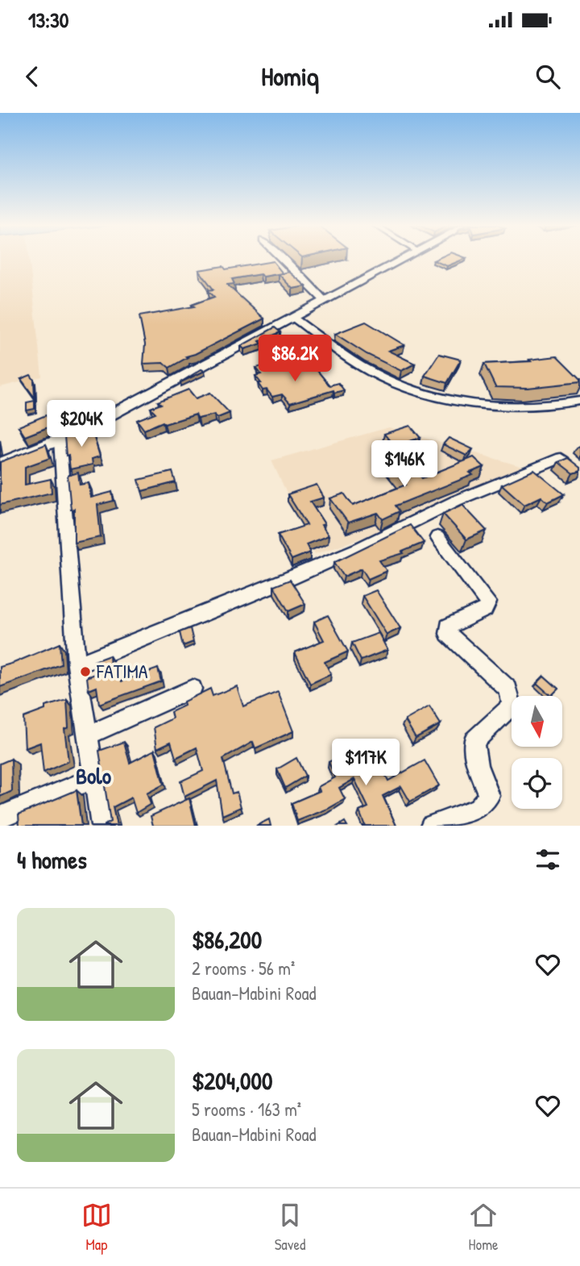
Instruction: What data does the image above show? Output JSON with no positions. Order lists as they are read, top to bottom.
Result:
{
  "districts": ["Bolo"],
  "places": ["FATIMA"],
  "north": "bottom",
  "page": {
    "status": "13:30",
    "header": "Homiq",
    "price": [
      "$86.2K",
      "$204K",
      "$146K",
      "$117K"
    ],
    "heading": "4 homes",
    "list": [
      {
        "name": "$86,200",
        "note": "2 rooms · 56 m² · Bauan-Mabini Road"
      },
      {
        "name": "$204,000",
        "note": "5 rooms · 163 m² · Bauan-Mabini Road"
      }
    ],
    "tabs": ["Map", "Saved", "Home"]
  }
}
